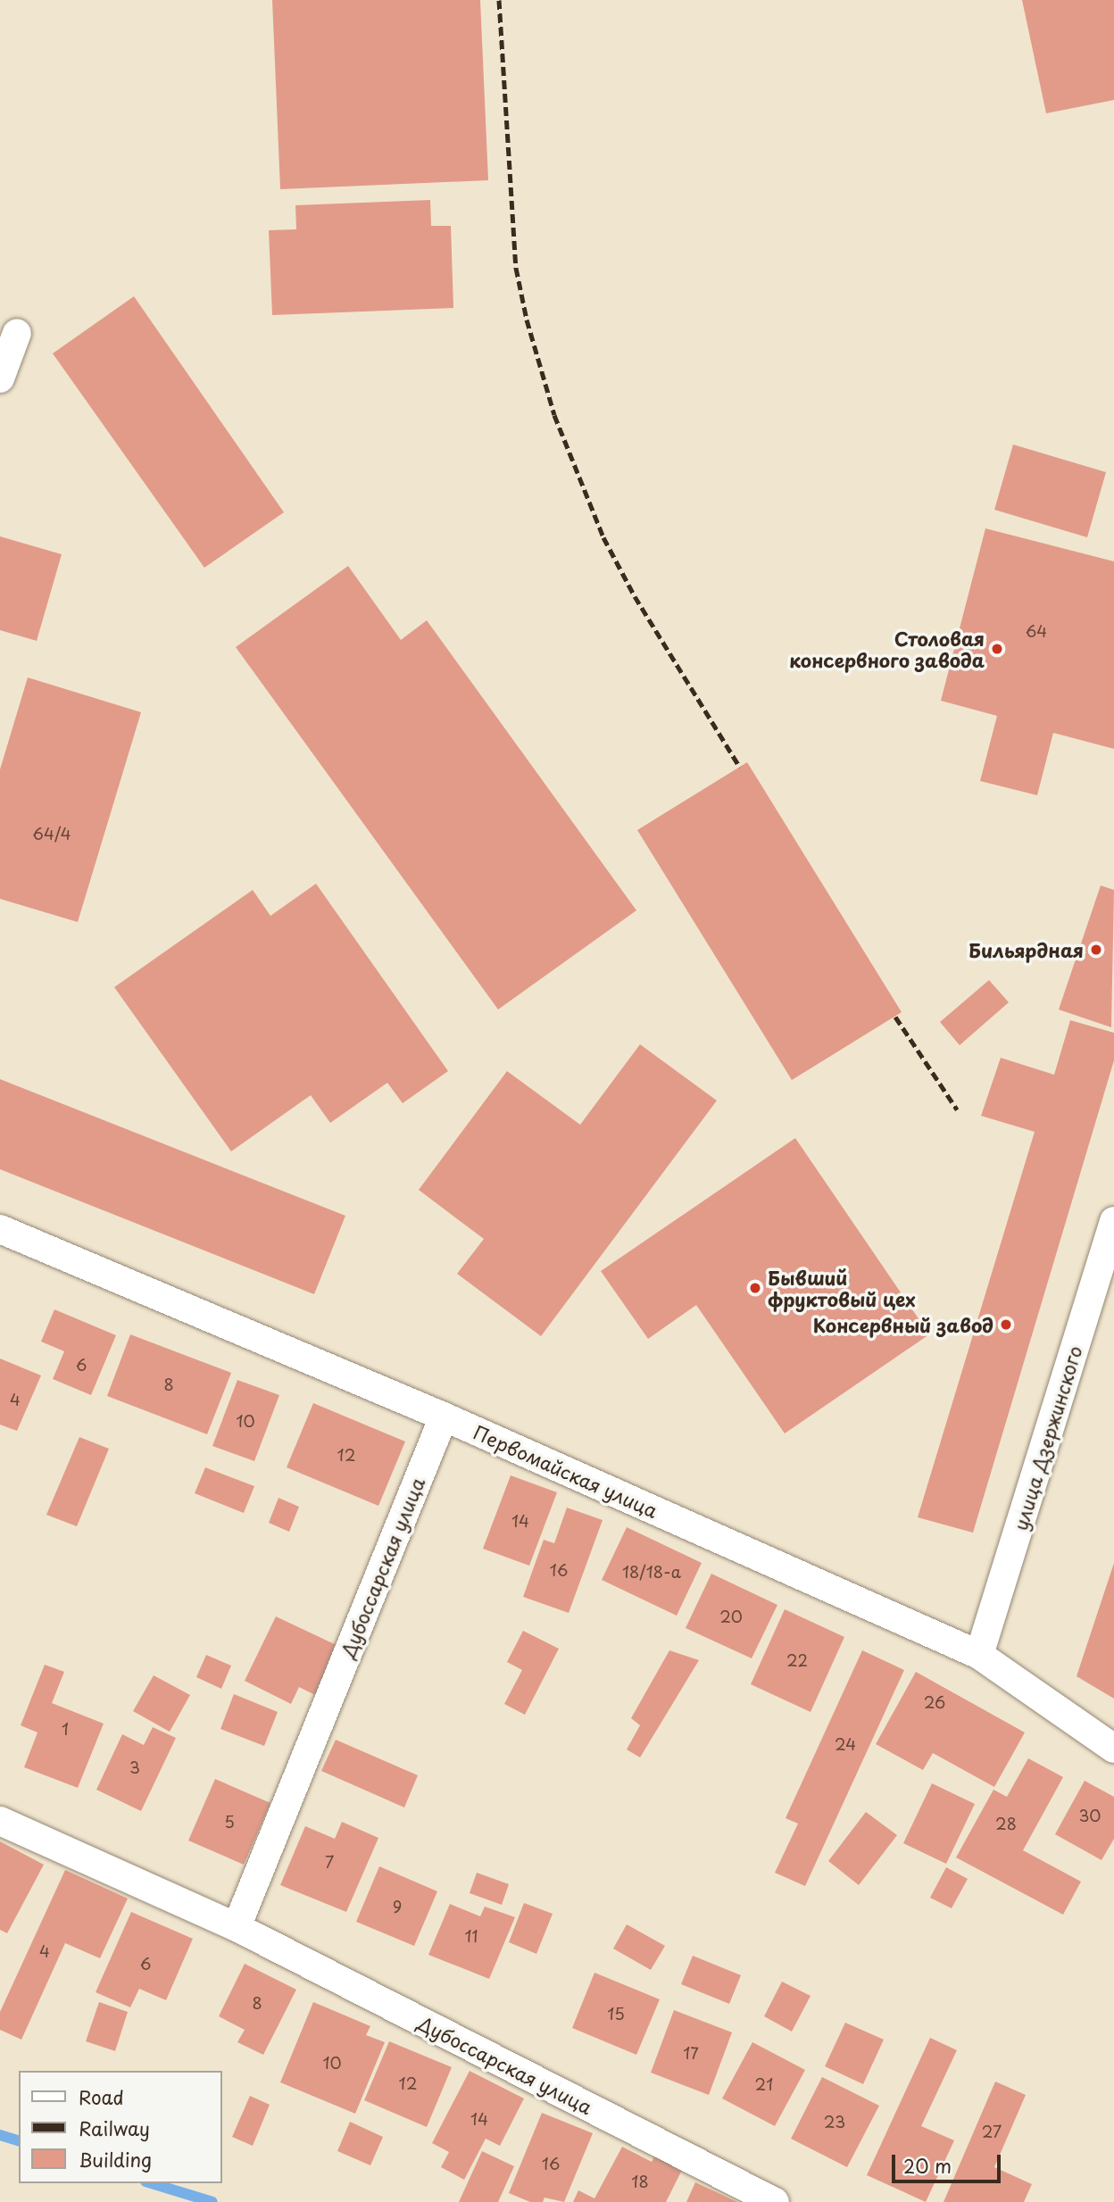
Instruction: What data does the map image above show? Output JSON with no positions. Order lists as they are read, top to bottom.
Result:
{
  "streets": {
    "street": ["улица Дзержинского", "Первомайская улица", "Дубоссарская улица"]
  },
  "crossings": [
    ["улица Дзержинского", "Первомайская улица"],
    ["Первомайская улица", "Дубоссарская улица"]
  ],
  "places": [
    "Столовая консервного завода",
    "Бильярдная",
    "Бывший фруктовый цех",
    "Консервный завод"
  ],
  "house_numbers": [
    "64",
    "64/4",
    "6",
    "8",
    "4",
    "10",
    "12",
    "14",
    "16",
    "18/18-а",
    "20",
    "22",
    "26",
    "1",
    "24",
    "3",
    "30",
    "5",
    "28",
    "7",
    "9",
    "11",
    "4",
    "6",
    "8",
    "15",
    "17",
    "10",
    "12",
    "21",
    "14",
    "23",
    "27",
    "16",
    "18"
  ],
  "legend": ["Road", "Railway", "Building"],
  "scale_bar": "20 m"
}
